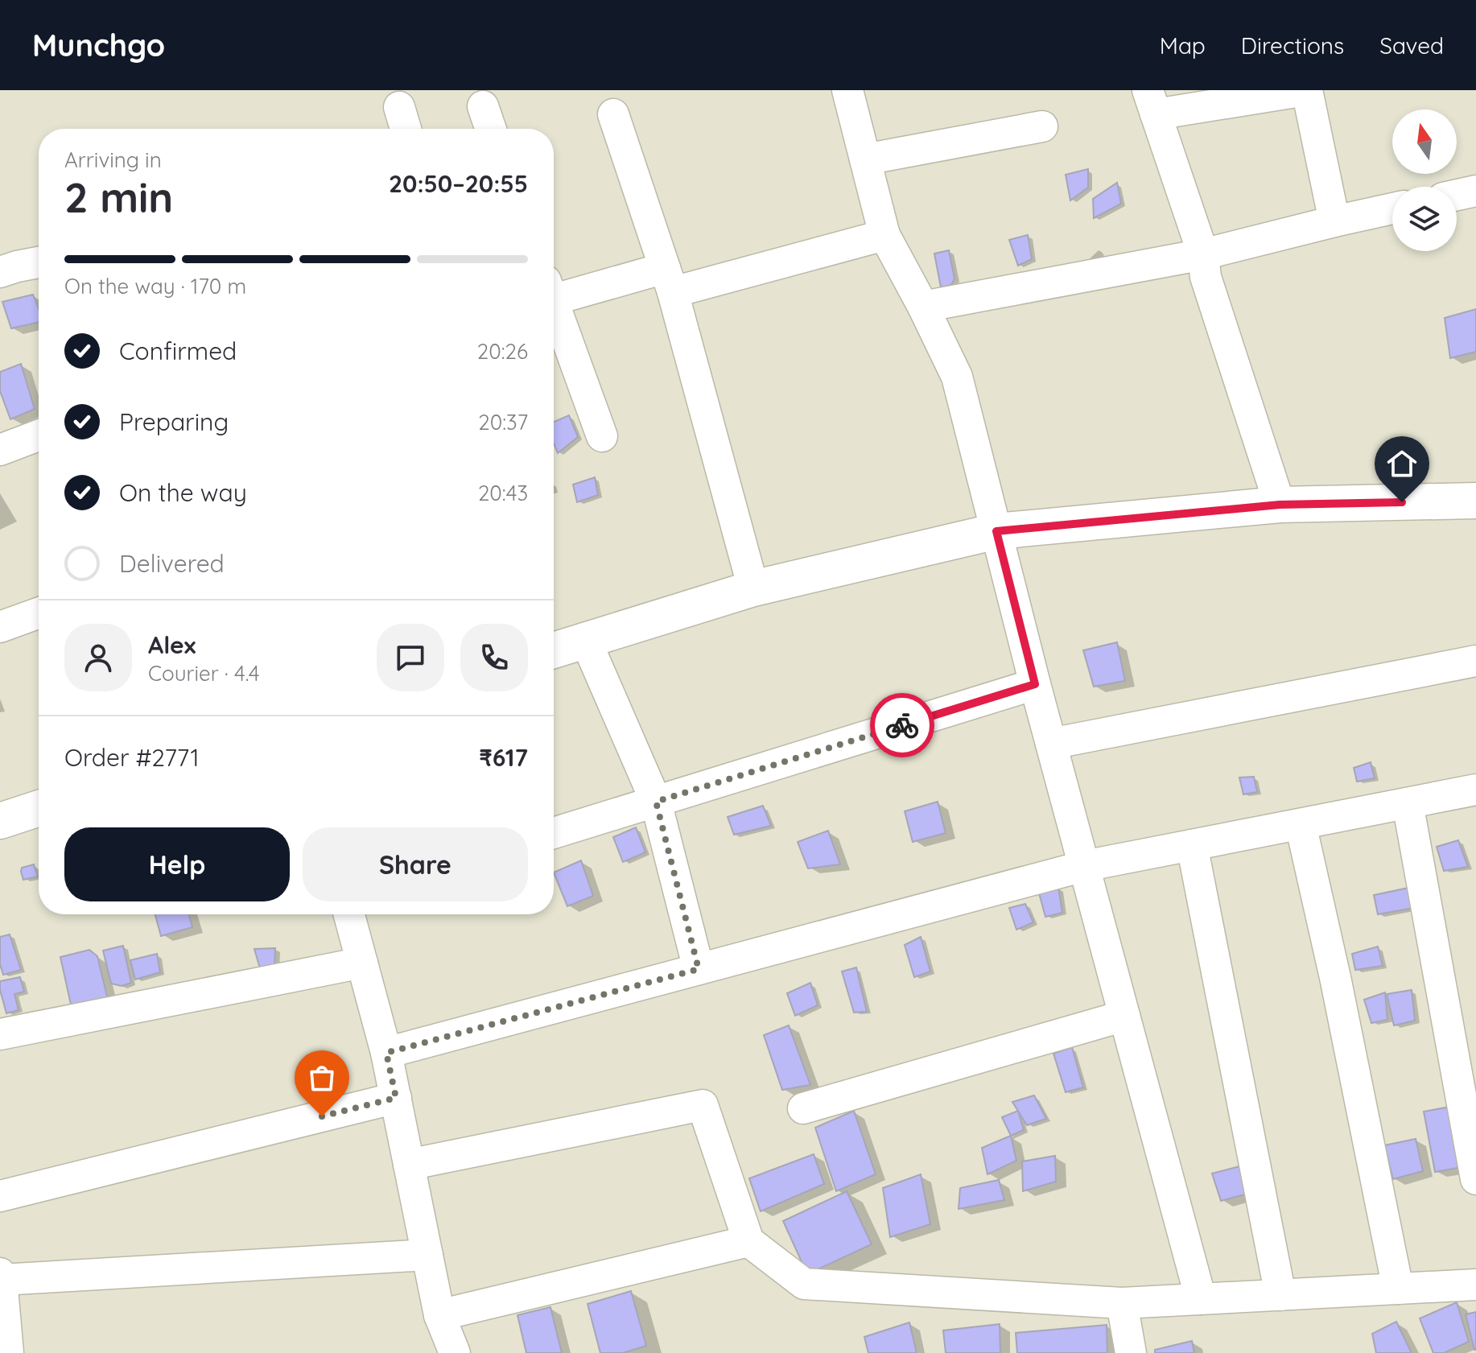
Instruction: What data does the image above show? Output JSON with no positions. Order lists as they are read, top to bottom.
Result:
{
  "north": "top",
  "page": {
    "header": "Munchgo",
    "nav": ["Map", "Directions", "Saved"],
    "heading": ["2 min", "Arriving in", "20:50–20:55"],
    "panel": [
      "Alex",
      "Courier · 4.4",
      "Order #2771",
      "₹617"
    ],
    "bar": "On the way · 170 m",
    "list": [
      ["Confirmed", "20:26"],
      ["Preparing", "20:37"],
      ["On the way", "20:43"],
      "Delivered"
    ],
    "buttons": ["Help", "Share"]
  }
}
